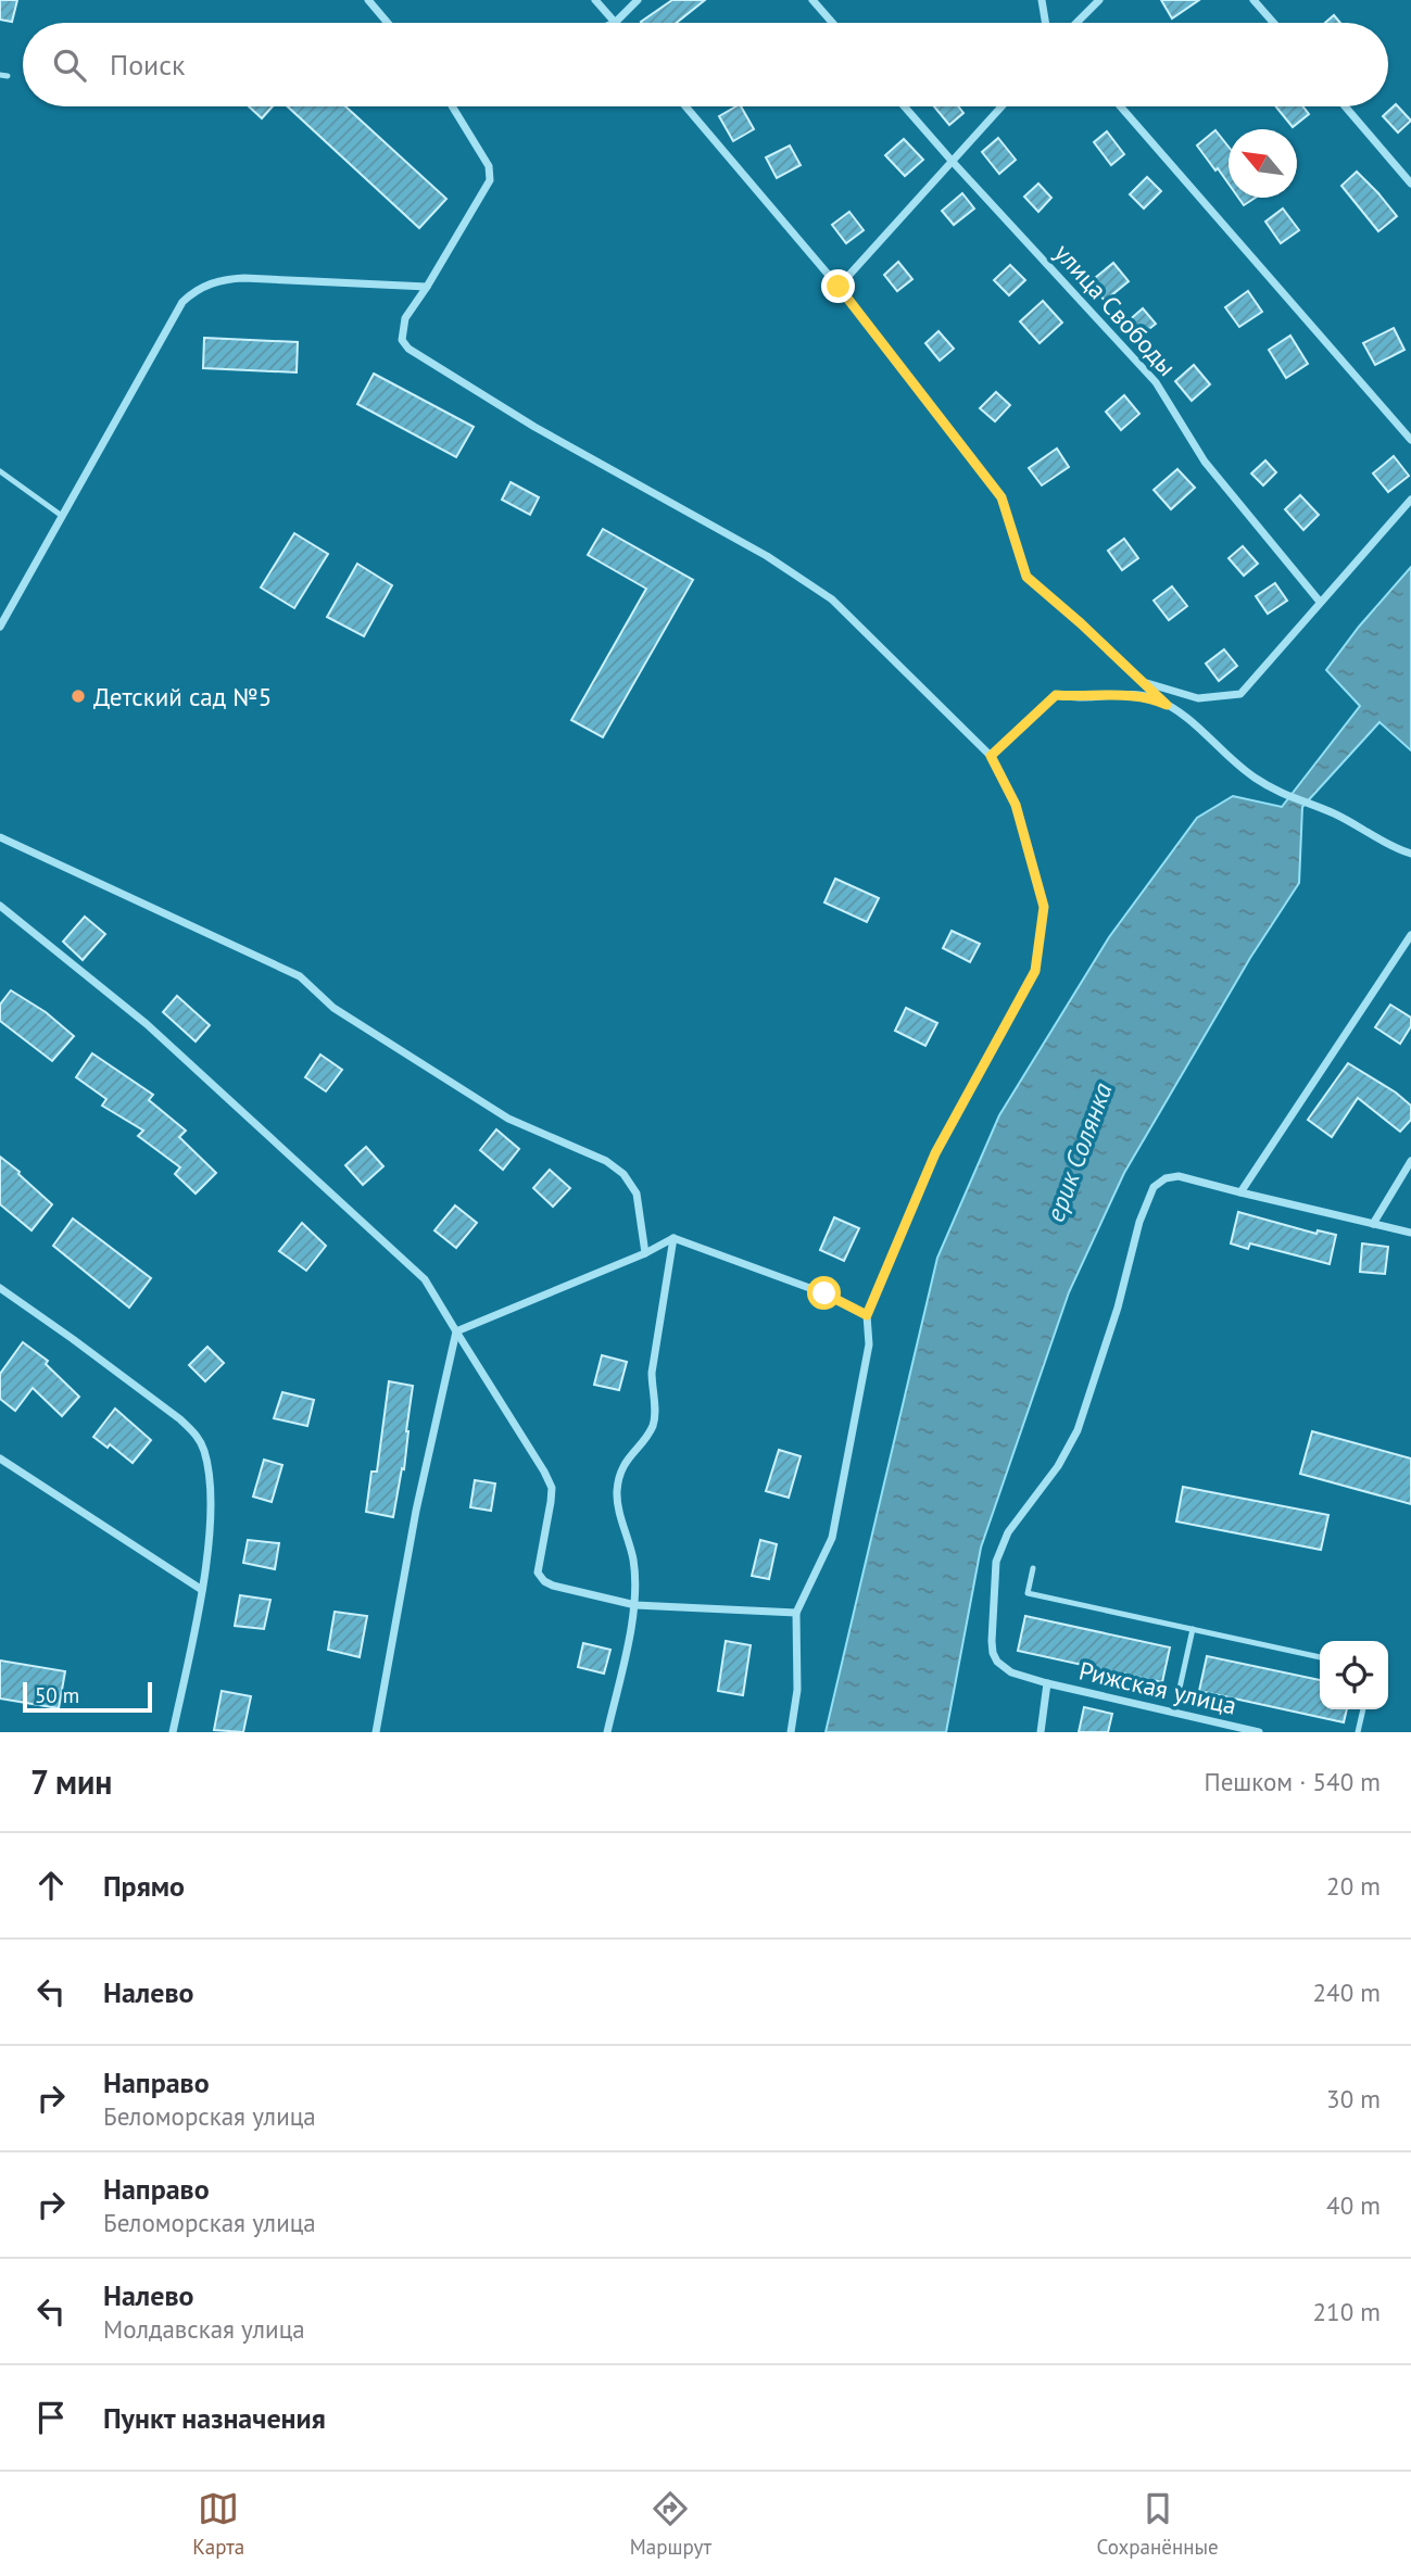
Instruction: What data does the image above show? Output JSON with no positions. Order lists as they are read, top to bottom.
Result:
{
  "streets": {
    "street": ["улица Свободы", "Рижская улица"]
  },
  "water": ["ерик Солянка"],
  "places": ["Детский сад №5"],
  "scale_bar": "50 m",
  "north": "top left",
  "page": {
    "search": "Поиск",
    "scale": "50 m",
    "heading": ["7 мин", "Пешком · 540 m"],
    "list": [
      ["Прямо", "20 m"],
      ["Налево", "240 m"],
      ["Направо", "Беломорская улица", "30 m"],
      ["Направо", "Беломорская улица", "40 m"],
      ["Налево", "Молдавская улица", "210 m"],
      "Пункт назначения"
    ],
    "nav": ["Карта", "Маршрут", "Сохранённые"]
  }
}
